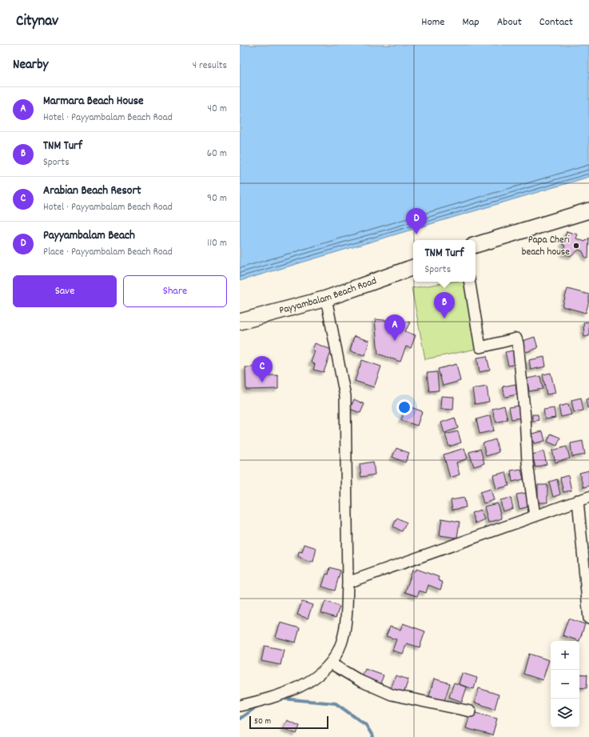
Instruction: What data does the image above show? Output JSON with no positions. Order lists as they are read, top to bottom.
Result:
{
  "streets": {
    "main road": ["Payyambalam Beach Road"]
  },
  "places": ["Papa Cheri beach house"],
  "scale_bar": "50 m",
  "page": {
    "header": "Citynav",
    "nav": [
      "Home",
      "Map",
      "About",
      "Contact"
    ],
    "heading": ["Nearby", "4 results"],
    "list": [
      {
        "mark": "A",
        "name": "Marmara Beach House",
        "note": "Hotel · Payyambalam Beach Road",
        "value": "40 m"
      },
      {
        "mark": "B",
        "name": "TNM Turf",
        "note": "Sports",
        "value": "60 m"
      },
      {
        "mark": "C",
        "name": "Arabian Beach Resort",
        "note": "Hotel · Payyambalam Beach Road",
        "value": "90 m"
      },
      {
        "mark": "D",
        "name": "Payyambalam Beach",
        "note": "Place · Payyambalam Beach Road",
        "value": "110 m"
      }
    ],
    "pins": [
      "D",
      "B",
      "A",
      "C"
    ],
    "popup": ["TNM Turf", "Sports"],
    "buttons": ["Save", "Share"],
    "map_buttons": ["+", "−"],
    "scale": "50 m"
  }
}
